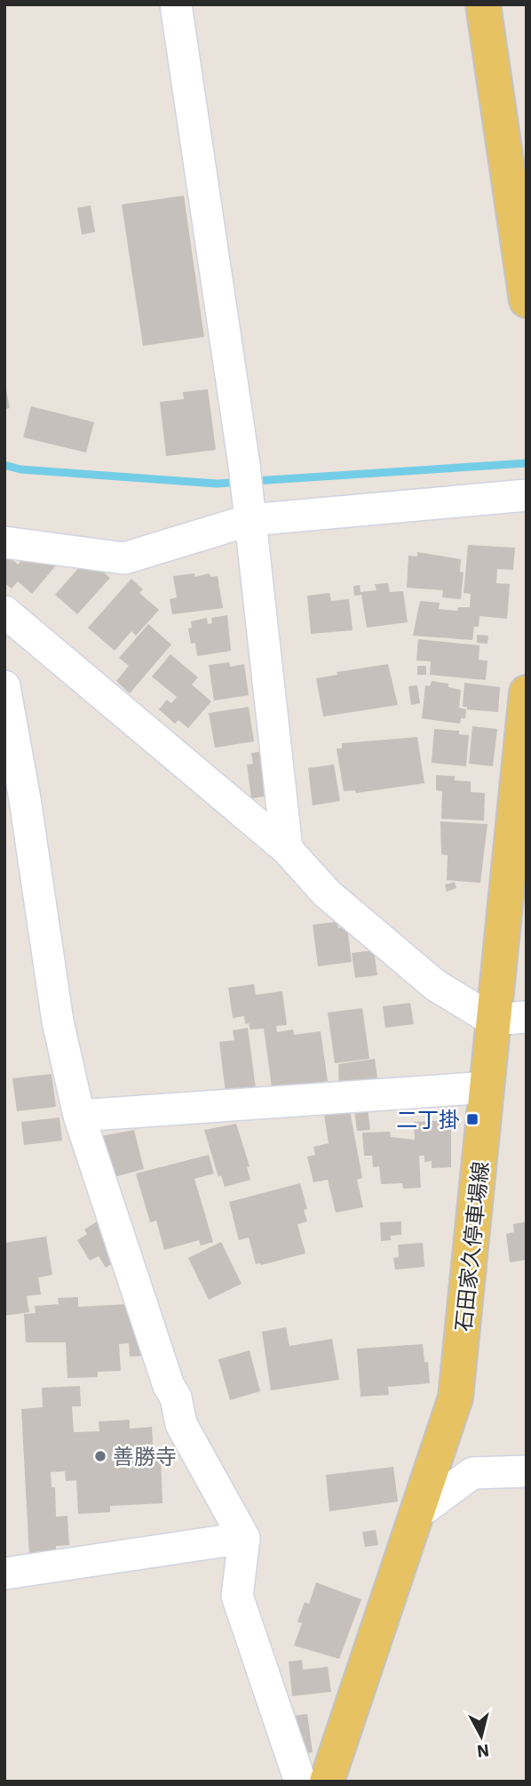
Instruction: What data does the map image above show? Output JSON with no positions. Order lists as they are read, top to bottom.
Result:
{
  "streets": {
    "main road": ["石田家久停車場線"]
  },
  "places": {
    "transit": ["二丁掛"],
    "other": ["善勝寺"]
  },
  "north": "bottom"
}
